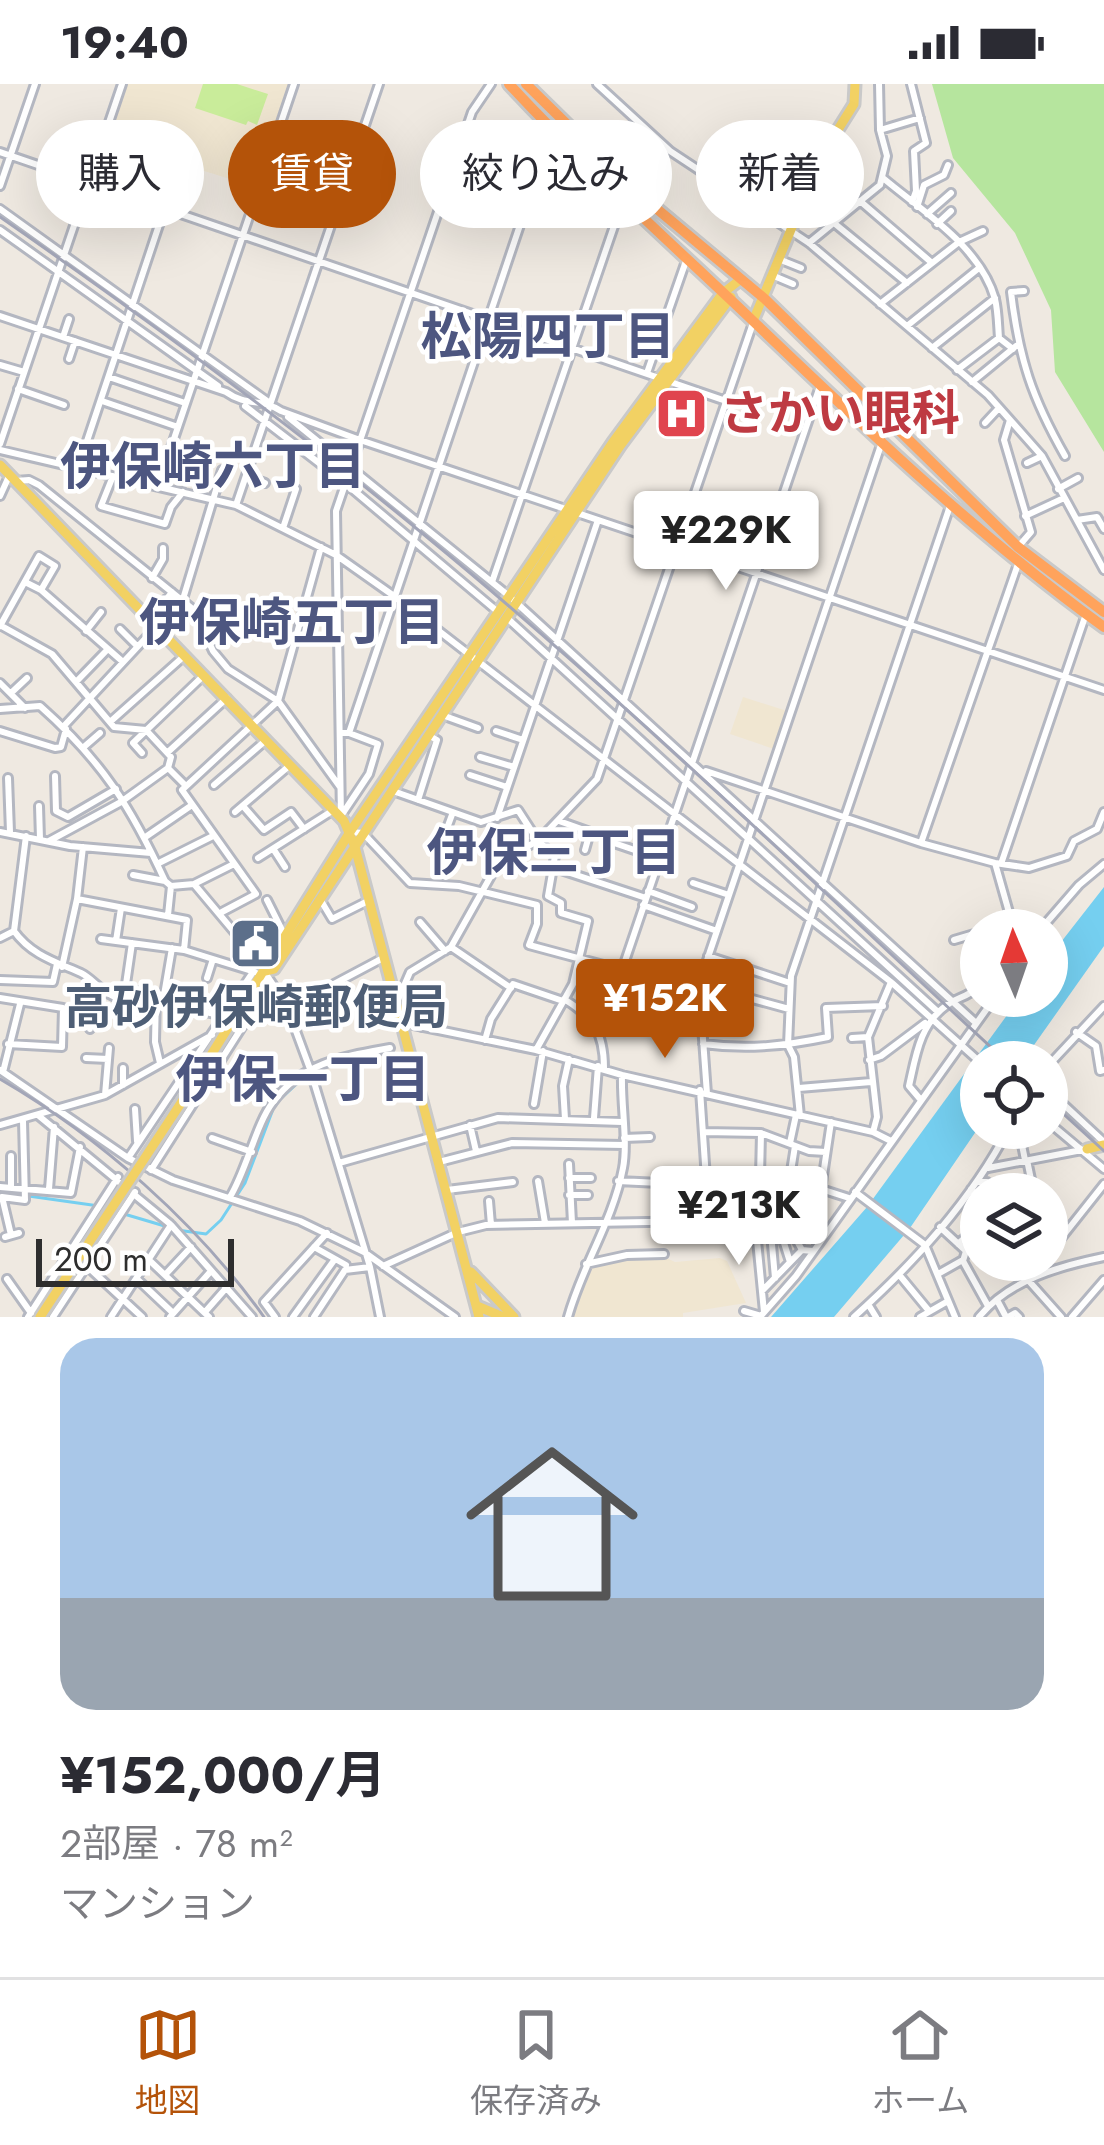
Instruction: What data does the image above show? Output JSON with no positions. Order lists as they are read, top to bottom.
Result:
{
  "districts": [
    "松陽四丁目",
    "伊保崎六丁目",
    "伊保崎五丁目",
    "伊保三丁目",
    "伊保一丁目"
  ],
  "places": {
    "hospital": ["さかい眼科"],
    "public building": ["高砂伊保崎郵便局"]
  },
  "scale_bar": "200 m",
  "north": "top",
  "page": {
    "status": "19:40",
    "chip": [
      "購入",
      "賃貸",
      "絞り込み",
      "新着"
    ],
    "price": ["¥229K", "¥152K", "¥213K"],
    "scale": "200 m",
    "list": [
      {
        "name": "¥152,000/月",
        "note": "2部屋 · 78 m² · マンション"
      }
    ],
    "tabs": ["地図", "保存済み", "ホーム"]
  }
}
